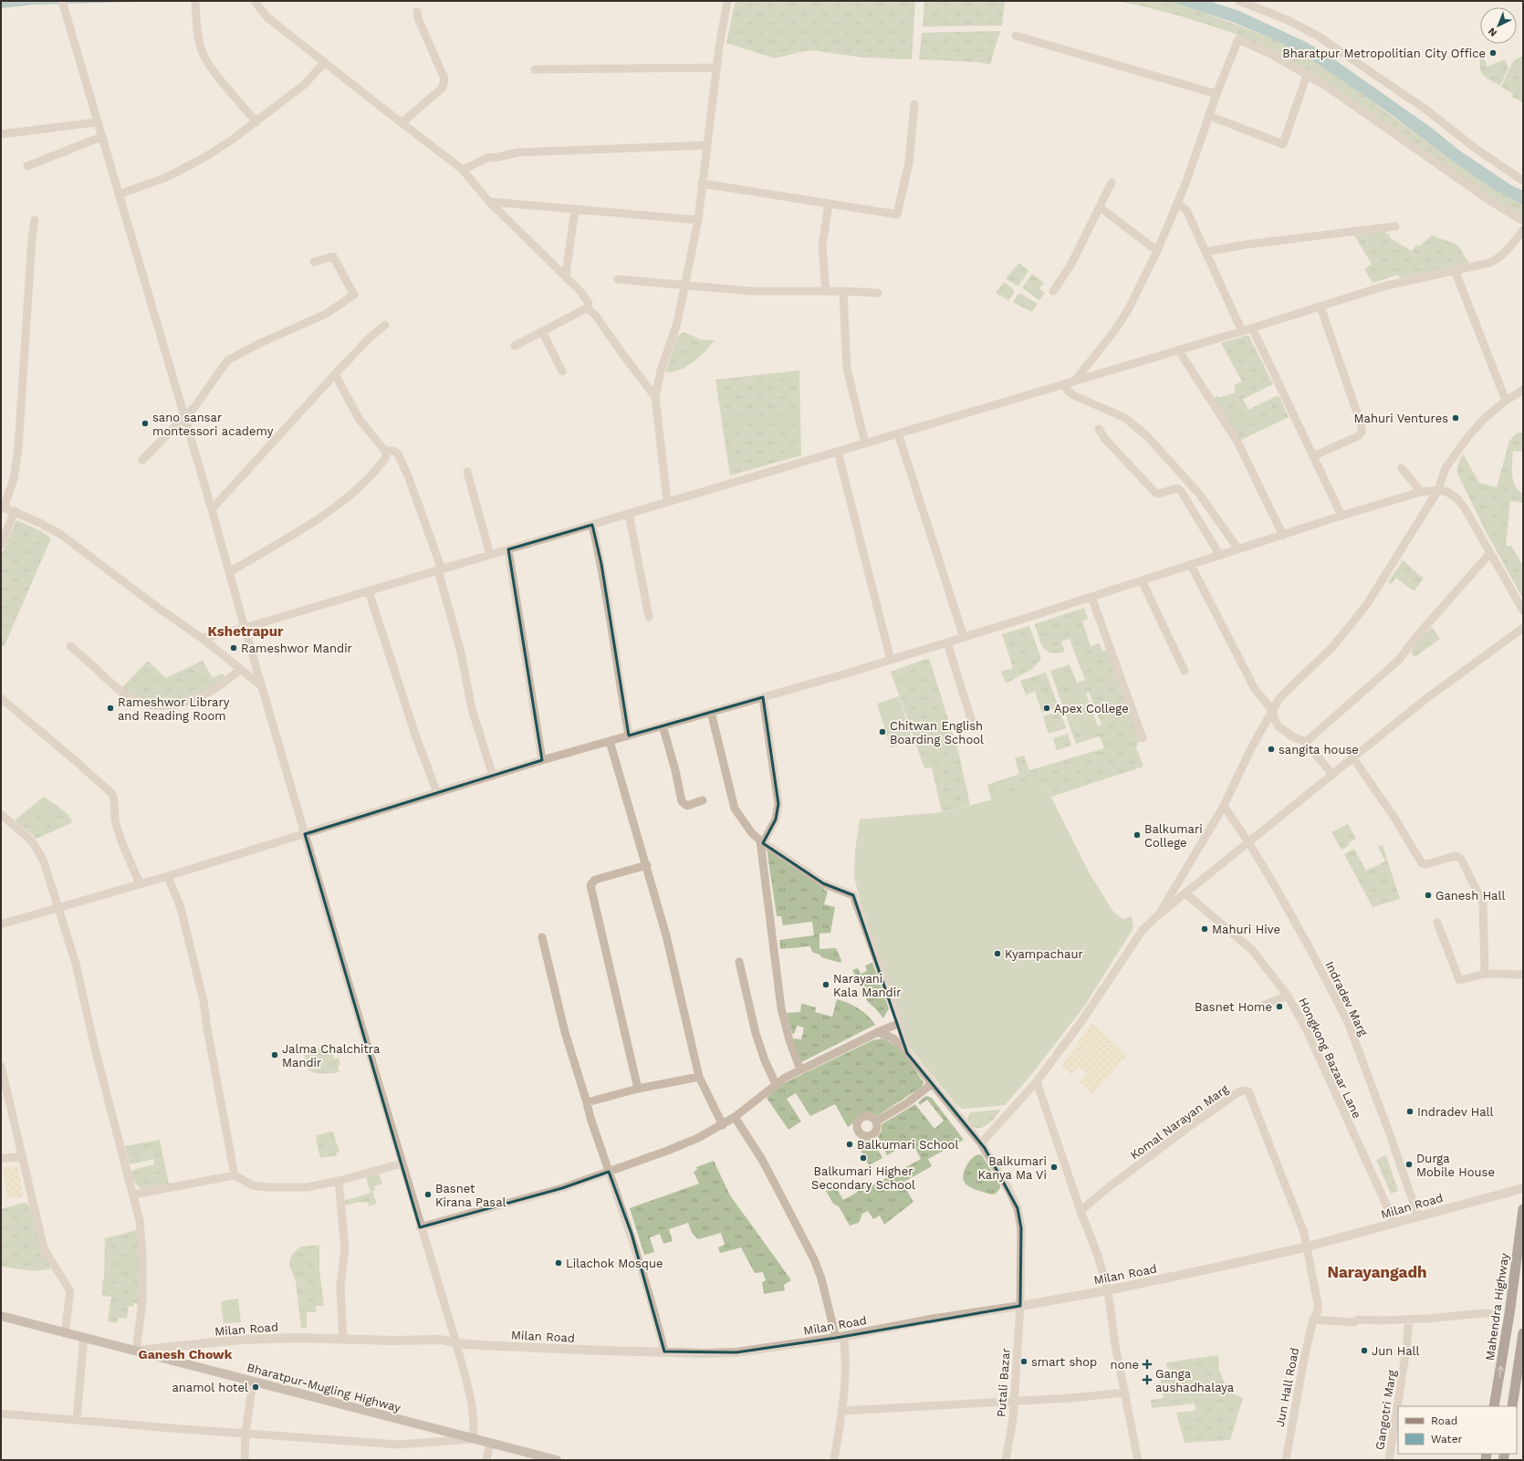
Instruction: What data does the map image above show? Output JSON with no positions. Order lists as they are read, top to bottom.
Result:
{
  "streets": {
    "highway": ["Mahendra Highway"],
    "main road": ["Bharatpur-Mugling Highway"],
    "street": [
      "Indradev Marg",
      "Hongkong Bazaar Lane",
      "Komal Narayan Marg",
      "Milan Road",
      "Putali Bazar",
      "Jun Hall Road",
      "Gangotri Marg"
    ]
  },
  "crossings": [
    ["Indradev Marg", "Milan Road"],
    ["Hongkong Bazaar Lane", "Milan Road"],
    ["Komal Narayan Marg", "Milan Road"],
    ["Komal Narayan Marg", "Jun Hall Road"],
    ["Milan Road", "Putali Bazar"],
    ["Milan Road", "Bharatpur-Mugling Highway"],
    ["Milan Road", "Jun Hall Road"]
  ],
  "districts": ["Kshetrapur", "Narayangadh", "Ganesh Chowk"],
  "places": {
    "other": [
      "Bharatpur Metropolitian City Office",
      "Mahuri Ventures",
      "sano sansar montessori academy",
      "Rameshwor Mandir",
      "Rameshwor Library and Reading Room",
      "Apex College",
      "Chitwan English Boarding School",
      "sangita house",
      "Balkumari College",
      "Ganesh Hall",
      "Mahuri Hive",
      "Kyampachaur",
      "Narayani Kala Mandir",
      "Basnet Home",
      "Jalma Chalchitra Mandir",
      "Indradev Hall",
      "Balkumari School",
      "Balkumari Higher Secondary School",
      "Durga Mobile House",
      "Balkumari Kanya Ma Vi",
      "Basnet Kirana Pasal",
      "Lilachok Mosque",
      "Jun Hall",
      "smart shop",
      "anamol hotel"
    ],
    "health": ["none", "Ganga aushadhalaya"]
  },
  "legend": ["Road", "Water"],
  "north": "bottom left"
}
